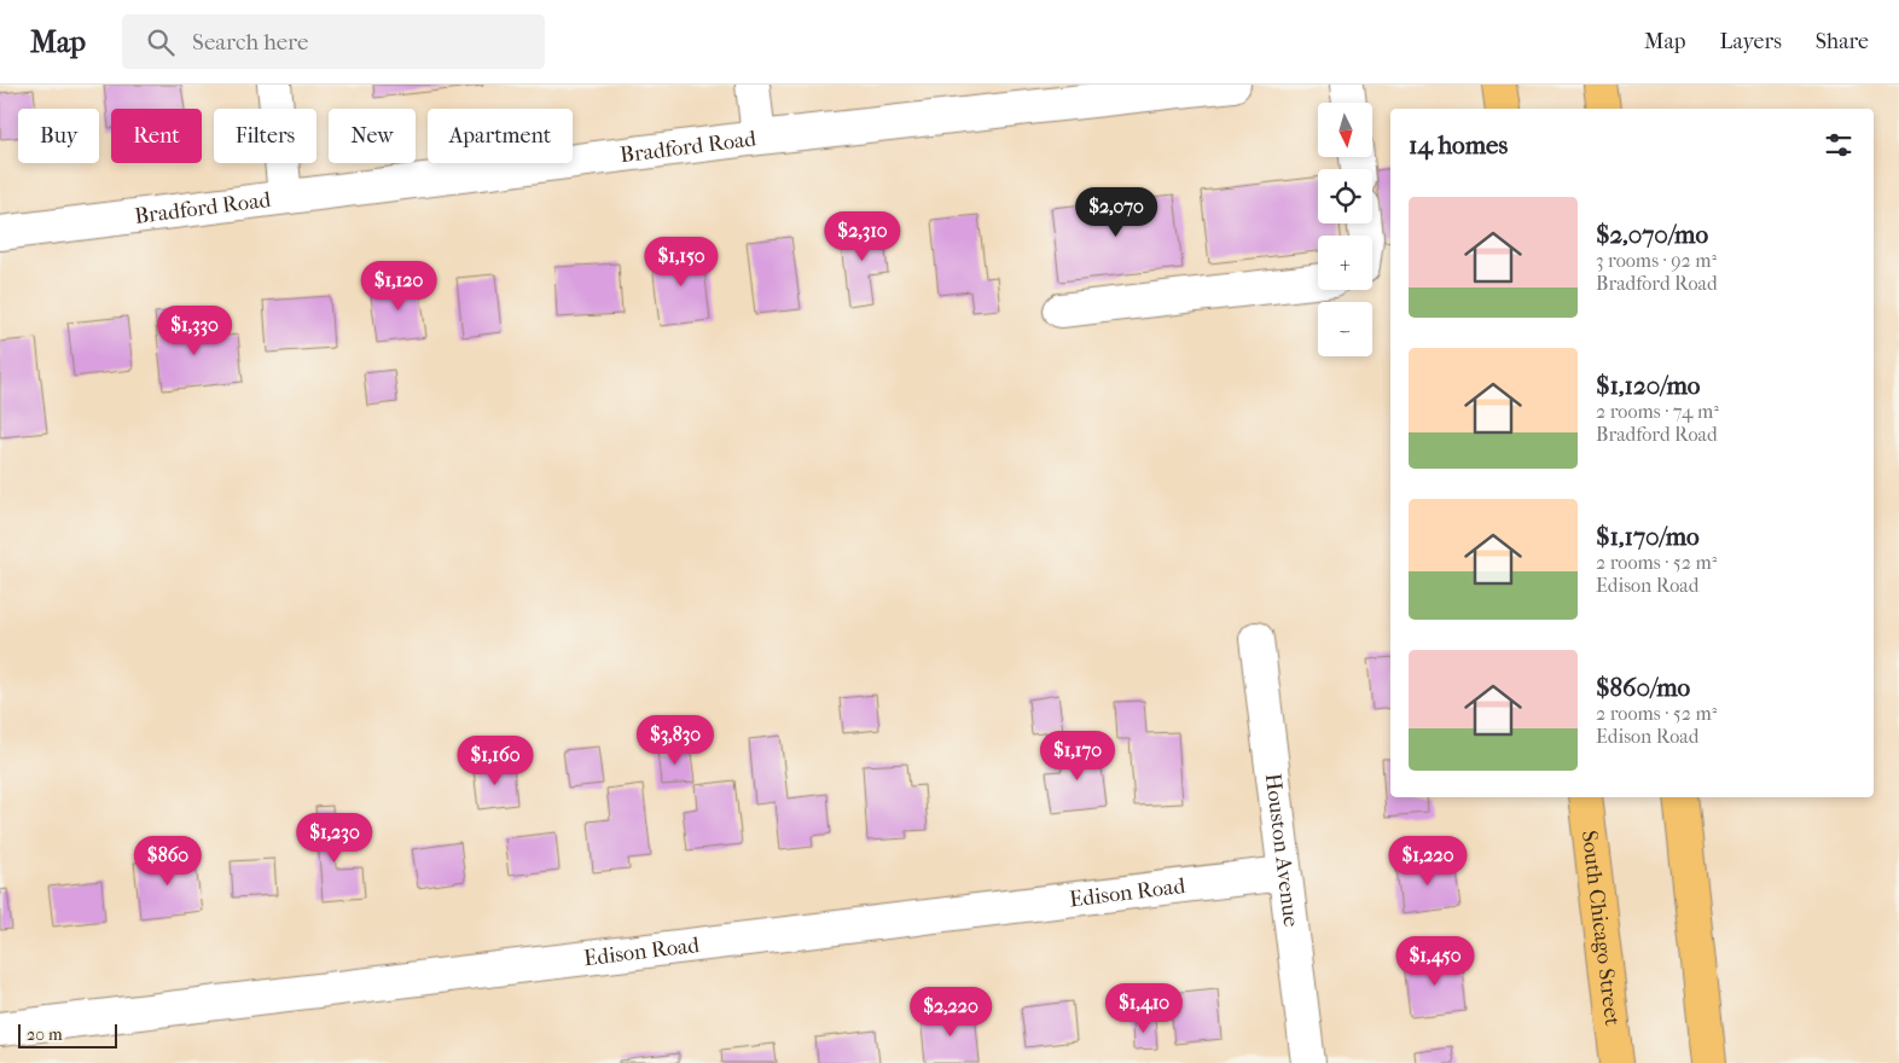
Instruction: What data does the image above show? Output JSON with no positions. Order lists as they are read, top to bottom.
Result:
{
  "streets": {
    "main road": ["South Chicago Street"],
    "street": ["Bradford Road", "Houston Avenue", "Edison Road"]
  },
  "crossings": [
    ["Houston Avenue", "Edison Road"]
  ],
  "scale_bar": "20 m",
  "north": "bottom",
  "page": {
    "header": "Map",
    "search": "Search here",
    "nav": ["Map", "Layers", "Share"],
    "map_buttons": ["+", "−"],
    "chip": [
      "Buy",
      "Rent",
      "Filters",
      "New",
      "Apartment"
    ],
    "heading": "14 homes",
    "list": [
      {
        "name": "$2,070/mo",
        "note": "3 rooms · 92 m² · Bradford Road"
      },
      {
        "name": "$1,120/mo",
        "note": "2 rooms · 74 m² · Bradford Road"
      },
      {
        "name": "$1,170/mo",
        "note": "2 rooms · 52 m² · Edison Road"
      },
      {
        "name": "$860/mo",
        "note": "2 rooms · 52 m² · Edison Road"
      }
    ],
    "price": [
      "$2,070",
      "$2,310",
      "$1,150",
      "$1,120",
      "$1,330",
      "$3,830",
      "$1,170",
      "$1,160",
      "$1,230",
      "$860",
      "$1,220",
      "$1,450",
      "$1,410",
      "$2,220"
    ],
    "scale": "20 m"
  }
}
